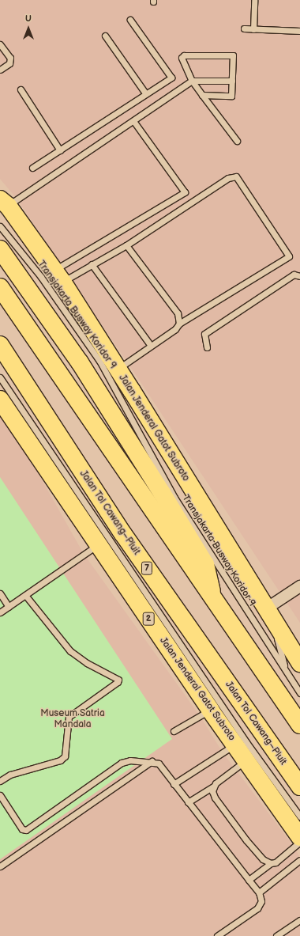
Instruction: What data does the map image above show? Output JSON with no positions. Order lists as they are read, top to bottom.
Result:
{
  "streets": {
    "highway": [
      "Jalan Jenderal Gatot Subroto",
      "Jalan Tol Cawang–Pluit",
      "7",
      "2"
    ],
    "lane": ["Transjakarta Busway Koridor 9"]
  },
  "parks": ["Museum Satria Mandala"],
  "north": "top"
}
